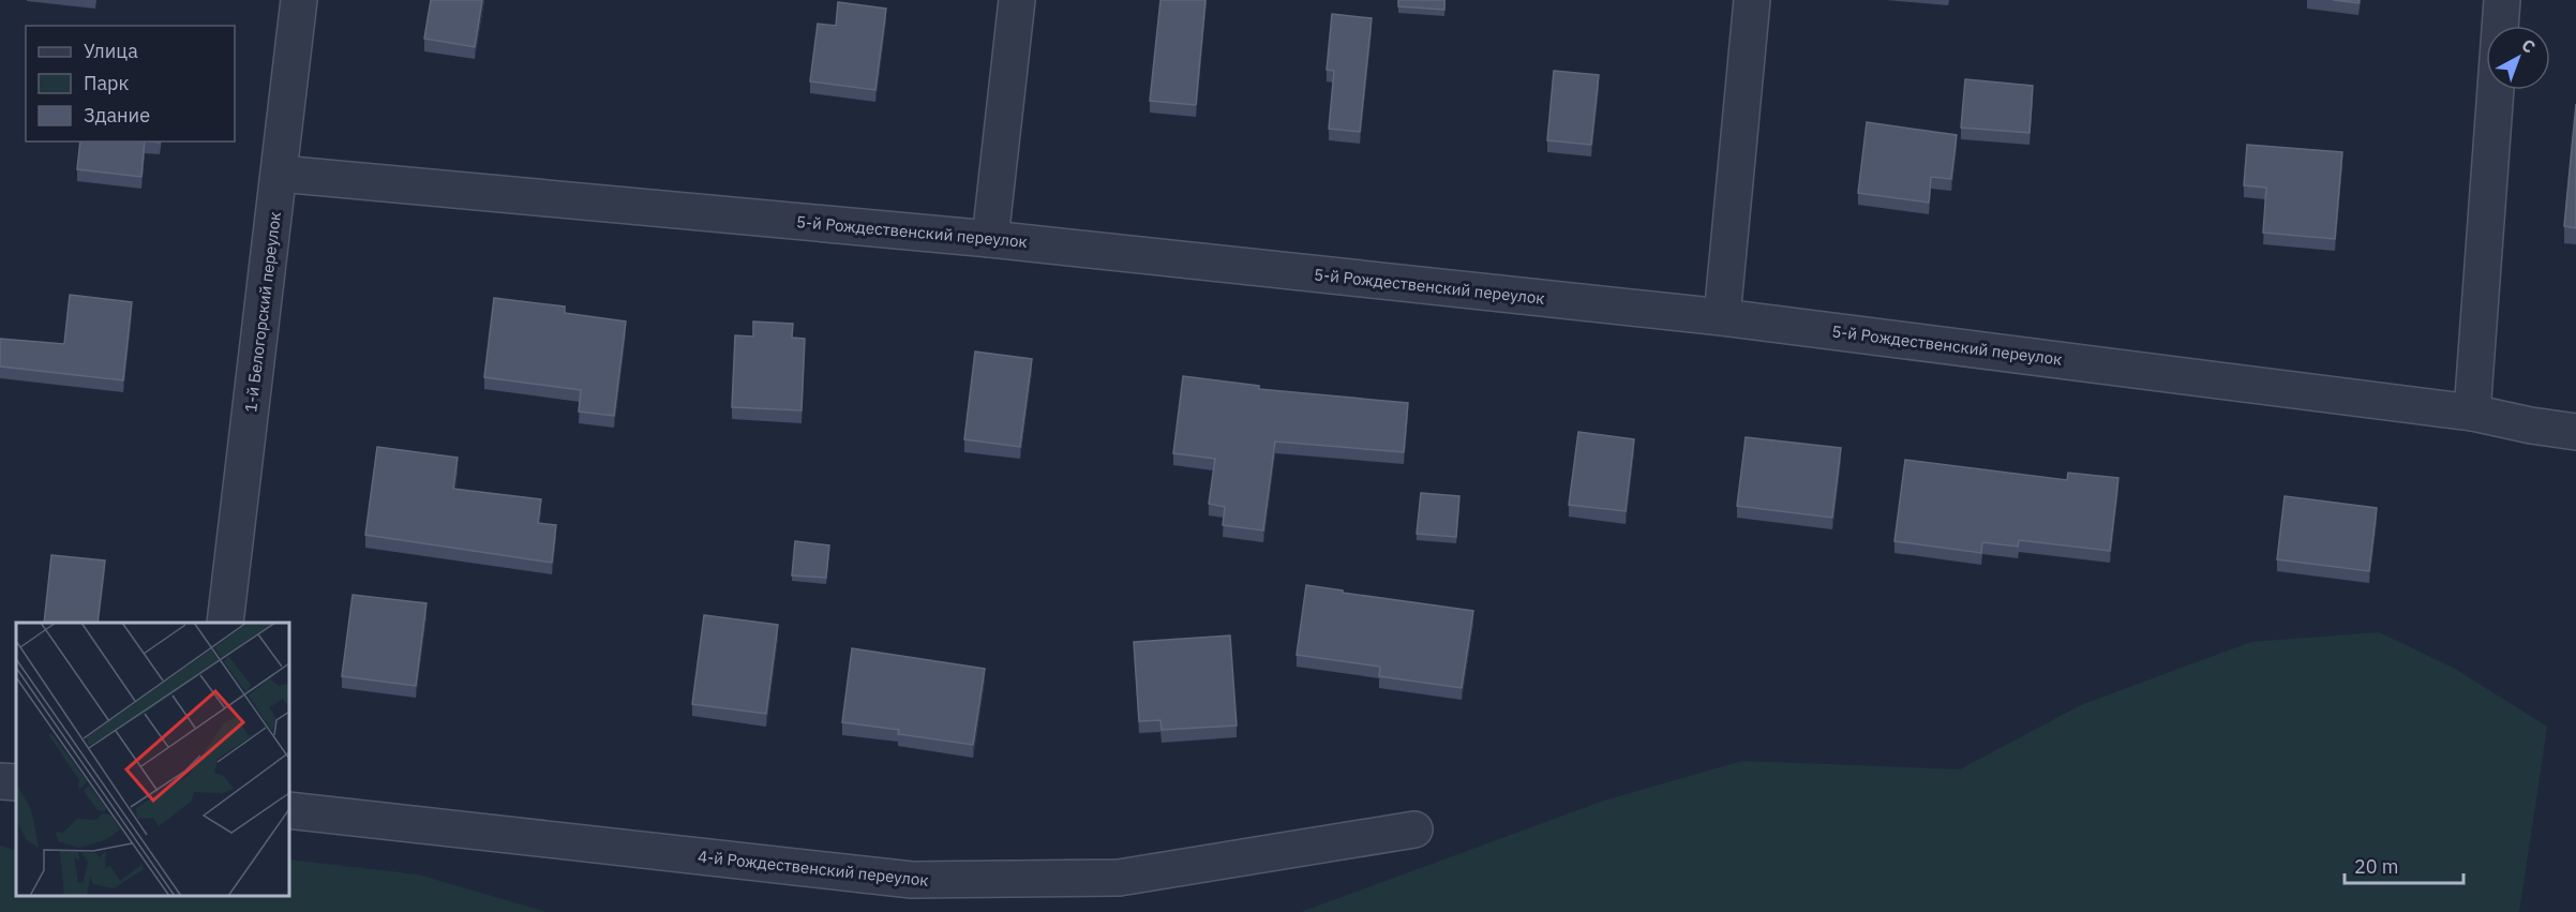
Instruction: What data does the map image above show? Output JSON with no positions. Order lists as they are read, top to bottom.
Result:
{
  "streets": {
    "street": ["5-й Рождественский переулок", "1-й Белогорский переулок", "4-й Рождественский переулок"]
  },
  "crossings": [
    ["5-й Рождественский переулок", "1-й Белогорский переулок"]
  ],
  "legend": ["Улица", "Парк", "Здание"],
  "scale_bar": "20 m",
  "north": "top right"
}
